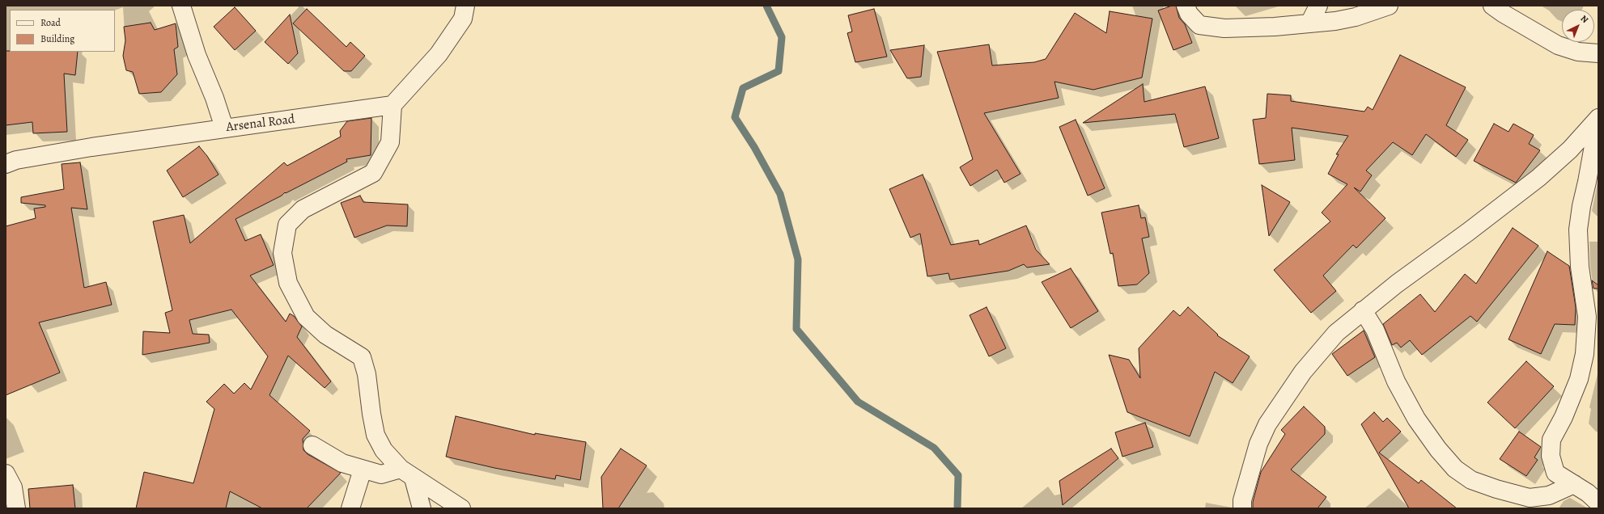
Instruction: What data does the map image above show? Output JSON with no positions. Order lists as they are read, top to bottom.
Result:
{
  "streets": {
    "street": ["Arsenal Road"]
  },
  "legend": ["Road", "Building"],
  "north": "top right"
}
